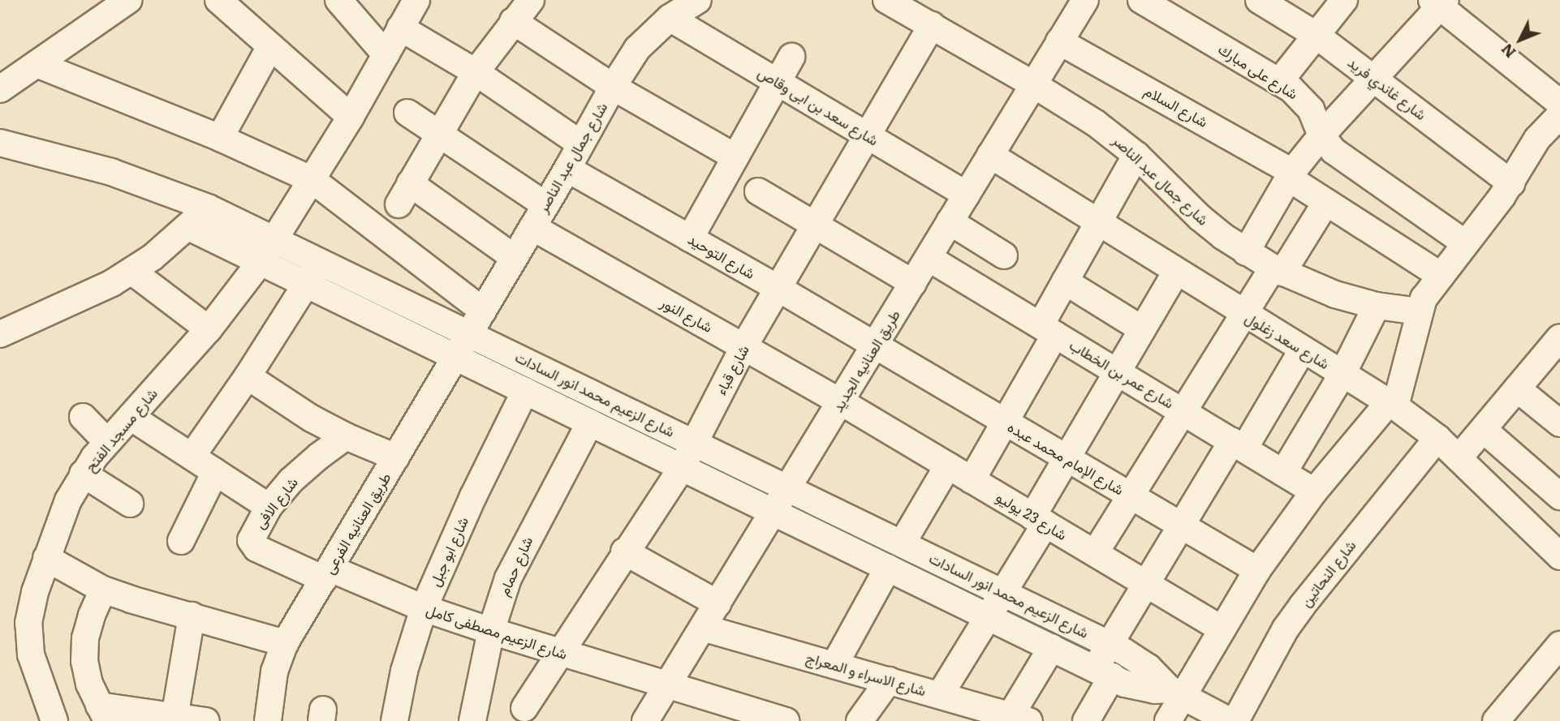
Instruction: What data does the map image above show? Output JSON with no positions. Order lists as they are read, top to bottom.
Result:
{
  "streets": {
    "street": [
      "شارع على مبارك",
      "شارع غاندي فريد",
      "شارع سعد بن ابى وقاص",
      "شارع السلام",
      "شارع جمال عبد الناصر",
      "شارع التوحيد",
      "شارع النور",
      "شارع سعد زغلول",
      "طريق العنانيه الجديد",
      "شارع قباء",
      "شارع عمر بن الخطاب",
      "شارع الزعيم محمد انور السادات",
      "شارع مسجد الفتح",
      "شارع الإمام محمد عبده",
      "شارع الافى",
      "شارع 23 يوليو",
      "طريق العنانيه الفرعى",
      "شارع ابو جبل",
      "شارع حمام",
      "شارع النحاتين",
      "شارع الزعيم مصطفى كامل",
      "شارع الاسراء و المعراج"
    ]
  },
  "crossings": [
    ["شارع سعد بن ابى وقاص", "شارع جمال عبد الناصر"],
    ["شارع سعد بن ابى وقاص", "طريق العنانيه الجديد"],
    ["شارع سعد بن ابى وقاص", "شارع قباء"],
    ["شارع السلام", "طريق العنانيه الجديد"],
    ["شارع جمال عبد الناصر", "شارع التوحيد"],
    ["شارع جمال عبد الناصر", "شارع النور"],
    ["شارع جمال عبد الناصر", "طريق العنانيه الجديد"],
    ["شارع جمال عبد الناصر", "شارع قباء"],
    ["شارع جمال عبد الناصر", "شارع الزعيم محمد انور السادات"],
    ["شارع جمال عبد الناصر", "طريق العنانيه الفرعى"],
    ["شارع التوحيد", "طريق العنانيه الجديد"],
    ["شارع التوحيد", "شارع قباء"],
    ["شارع التوحيد", "شارع الإمام محمد عبده"],
    ["شارع النور", "طريق العنانيه الجديد"],
    ["شارع النور", "شارع قباء"],
    ["شارع النور", "شارع 23 يوليو"],
    ["شارع سعد زغلول", "طريق العنانيه الجديد"],
    ["شارع سعد زغلول", "شارع النحاتين"],
    ["طريق العنانيه الجديد", "شارع عمر بن الخطاب"],
    ["طريق العنانيه الجديد", "شارع الزعيم محمد انور السادات"],
    ["طريق العنانيه الجديد", "شارع الإمام محمد عبده"],
    ["طريق العنانيه الجديد", "شارع 23 يوليو"],
    ["طريق العنانيه الجديد", "شارع الزعيم مصطفى كامل"],
    ["طريق العنانيه الجديد", "شارع الاسراء و المعراج"],
    ["شارع قباء", "شارع الزعيم محمد انور السادات"],
    ["شارع قباء", "شارع الزعيم مصطفى كامل"],
    ["شارع الزعيم محمد انور السادات", "شارع مسجد الفتح"],
    ["شارع الزعيم محمد انور السادات", "طريق العنانيه الفرعى"],
    ["شارع الزعيم محمد انور السادات", "شارع ابو جبل"],
    ["شارع الزعيم محمد انور السادات", "شارع حمام"],
    ["شارع الافى", "طريق العنانيه الفرعى"],
    ["شارع الافى", "شارع الزعيم مصطفى كامل"],
    ["طريق العنانيه الفرعى", "شارع الزعيم مصطفى كامل"],
    ["شارع ابو جبل", "شارع الزعيم مصطفى كامل"],
    ["شارع حمام", "شارع الزعيم مصطفى كامل"]
  ],
  "north": "bottom left"
}
